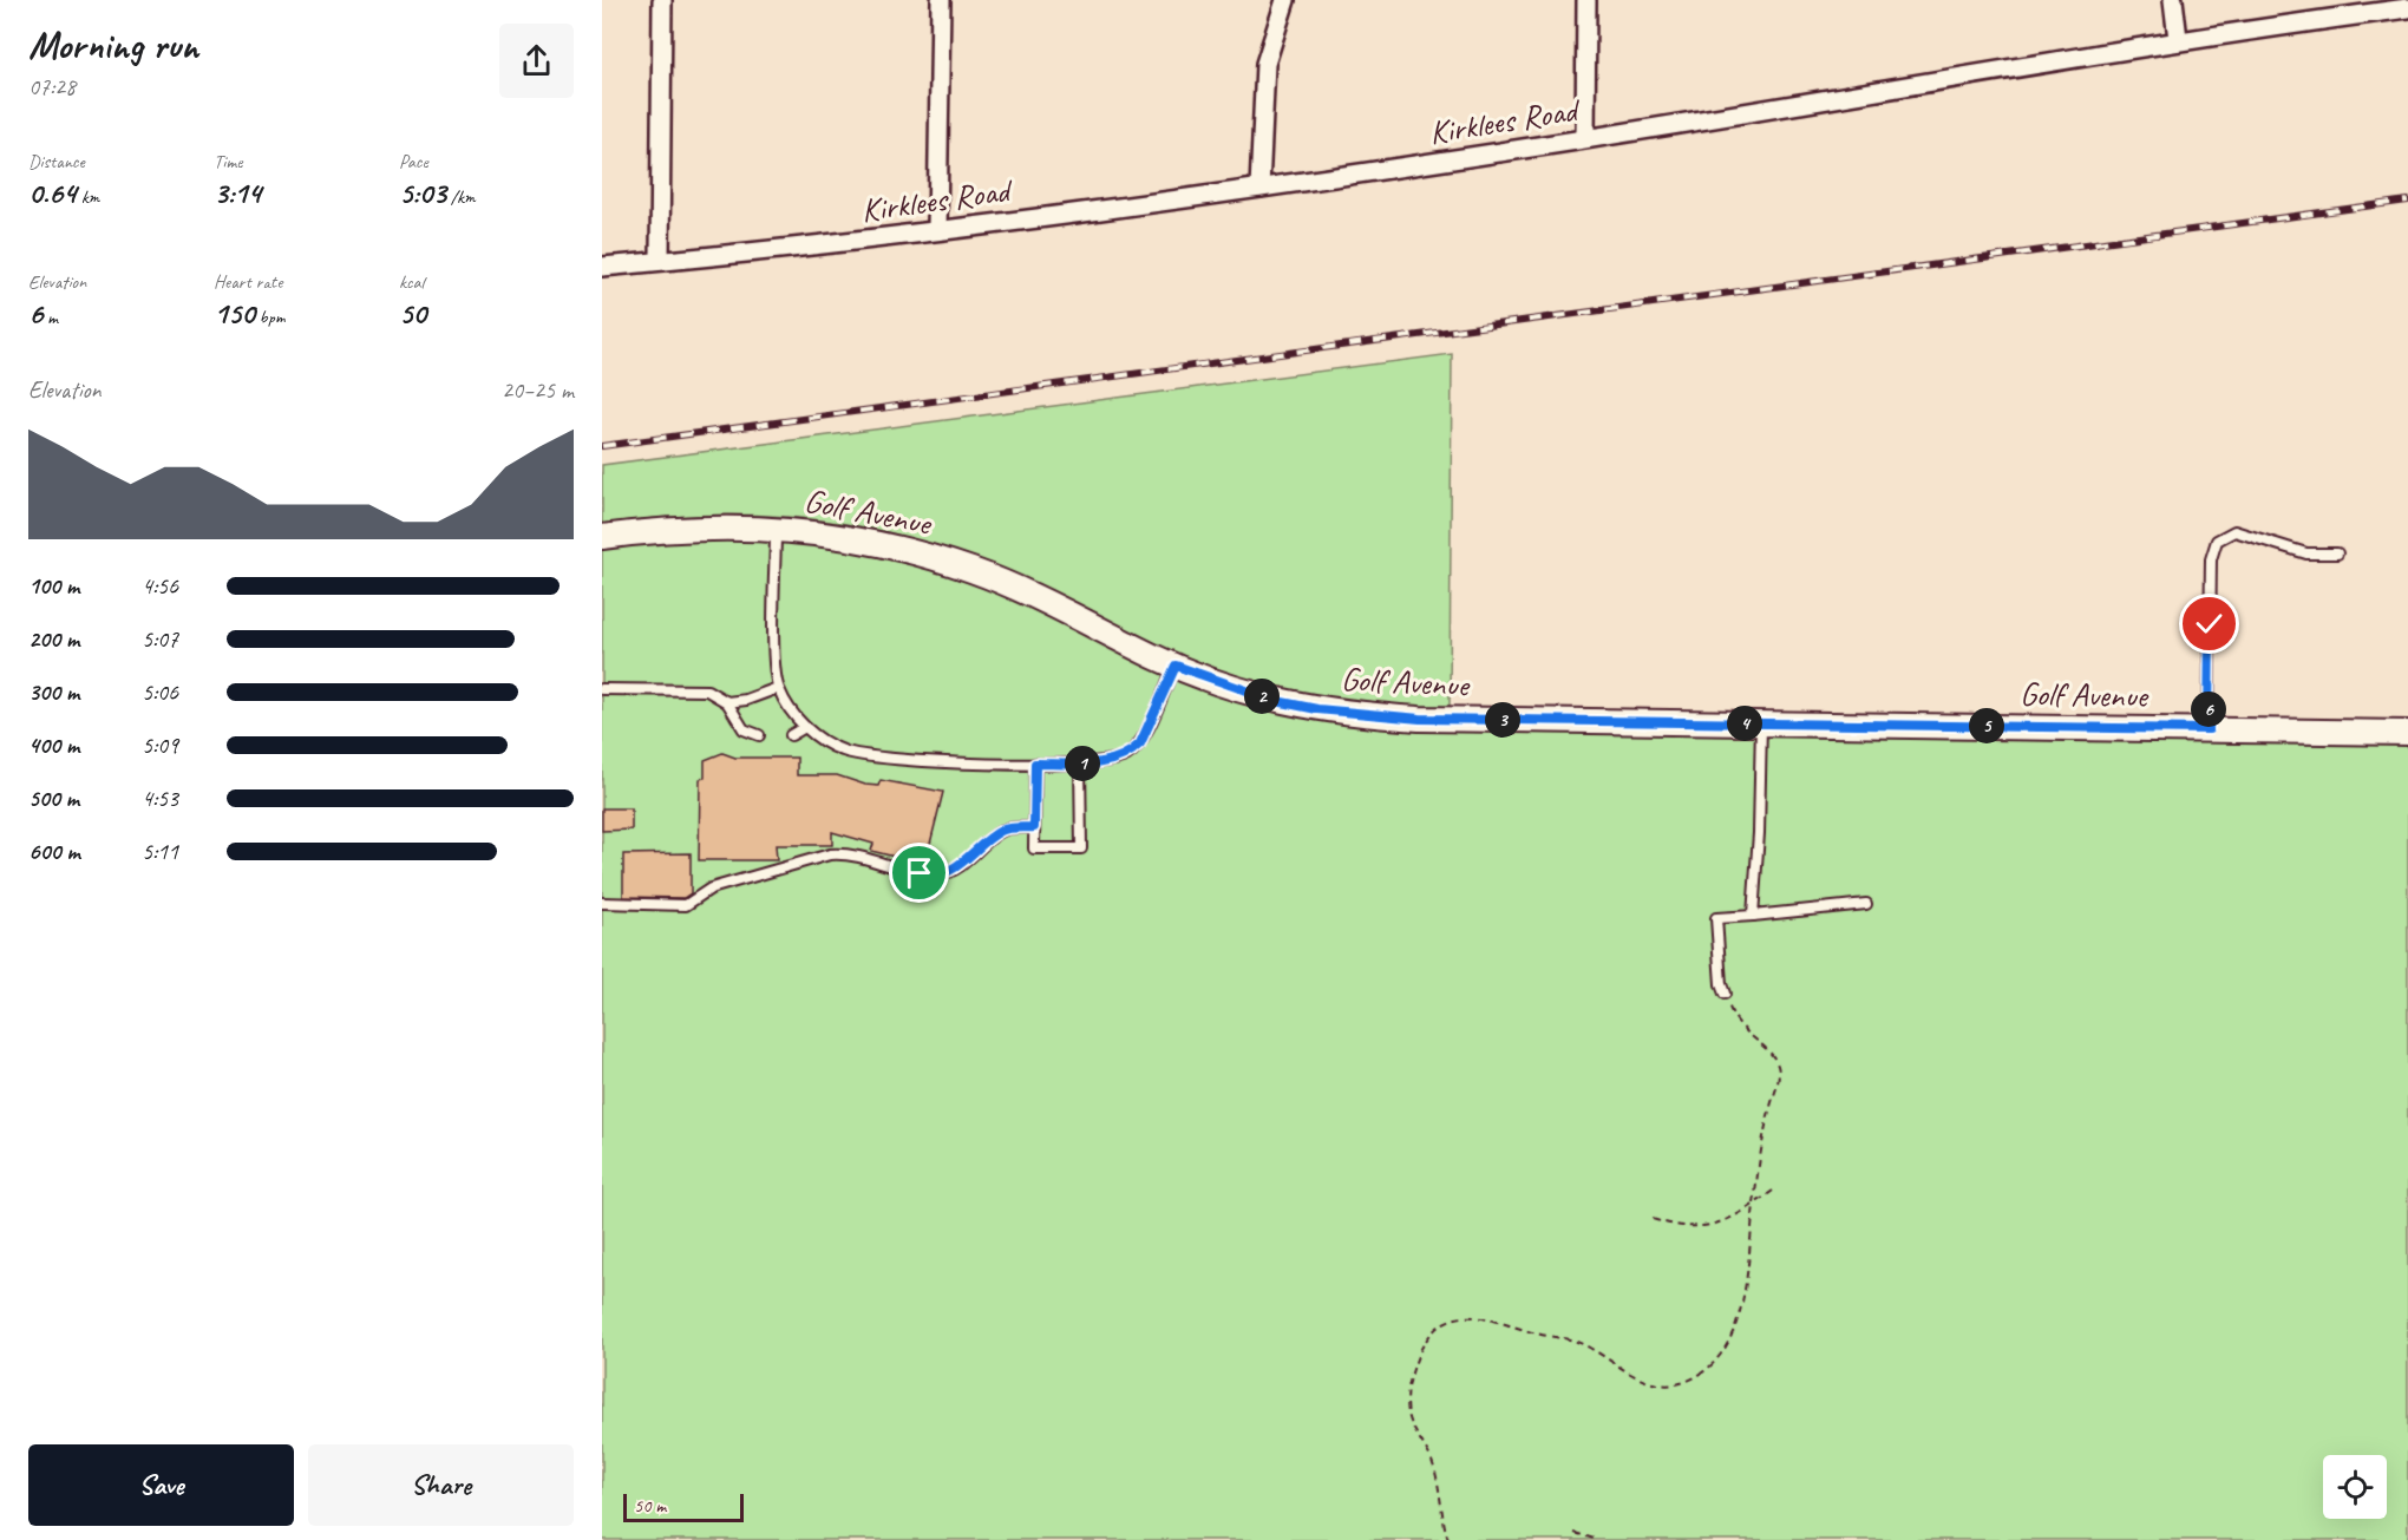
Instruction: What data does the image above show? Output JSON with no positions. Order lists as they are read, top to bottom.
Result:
{
  "streets": {
    "street": ["Kirklees Road", "Golf Avenue"]
  },
  "scale_bar": "50 m",
  "page": {
    "heading": ["Morning run", "07:28"],
    "stats": [
      ["Distance", "0.64 km"],
      ["Time", "3:14"],
      ["Pace", "5:03 /km"],
      ["Elevation", "6 m"],
      ["Heart rate", "150 bpm"],
      ["kcal", "50"]
    ],
    "chart": ["Elevation", "20–25 m"],
    "list": [
      {
        "name": "100 m",
        "note": "4:56"
      },
      {
        "name": "200 m",
        "note": "5:07"
      },
      {
        "name": "300 m",
        "note": "5:06"
      },
      {
        "name": "400 m",
        "note": "5:09"
      },
      {
        "name": "500 m",
        "note": "4:53"
      },
      {
        "name": "600 m",
        "note": "5:11"
      }
    ],
    "pins": [
      "2",
      "6",
      "3",
      "4",
      "5",
      "1"
    ],
    "buttons": ["Save", "Share"],
    "scale": "50 m"
  }
}
